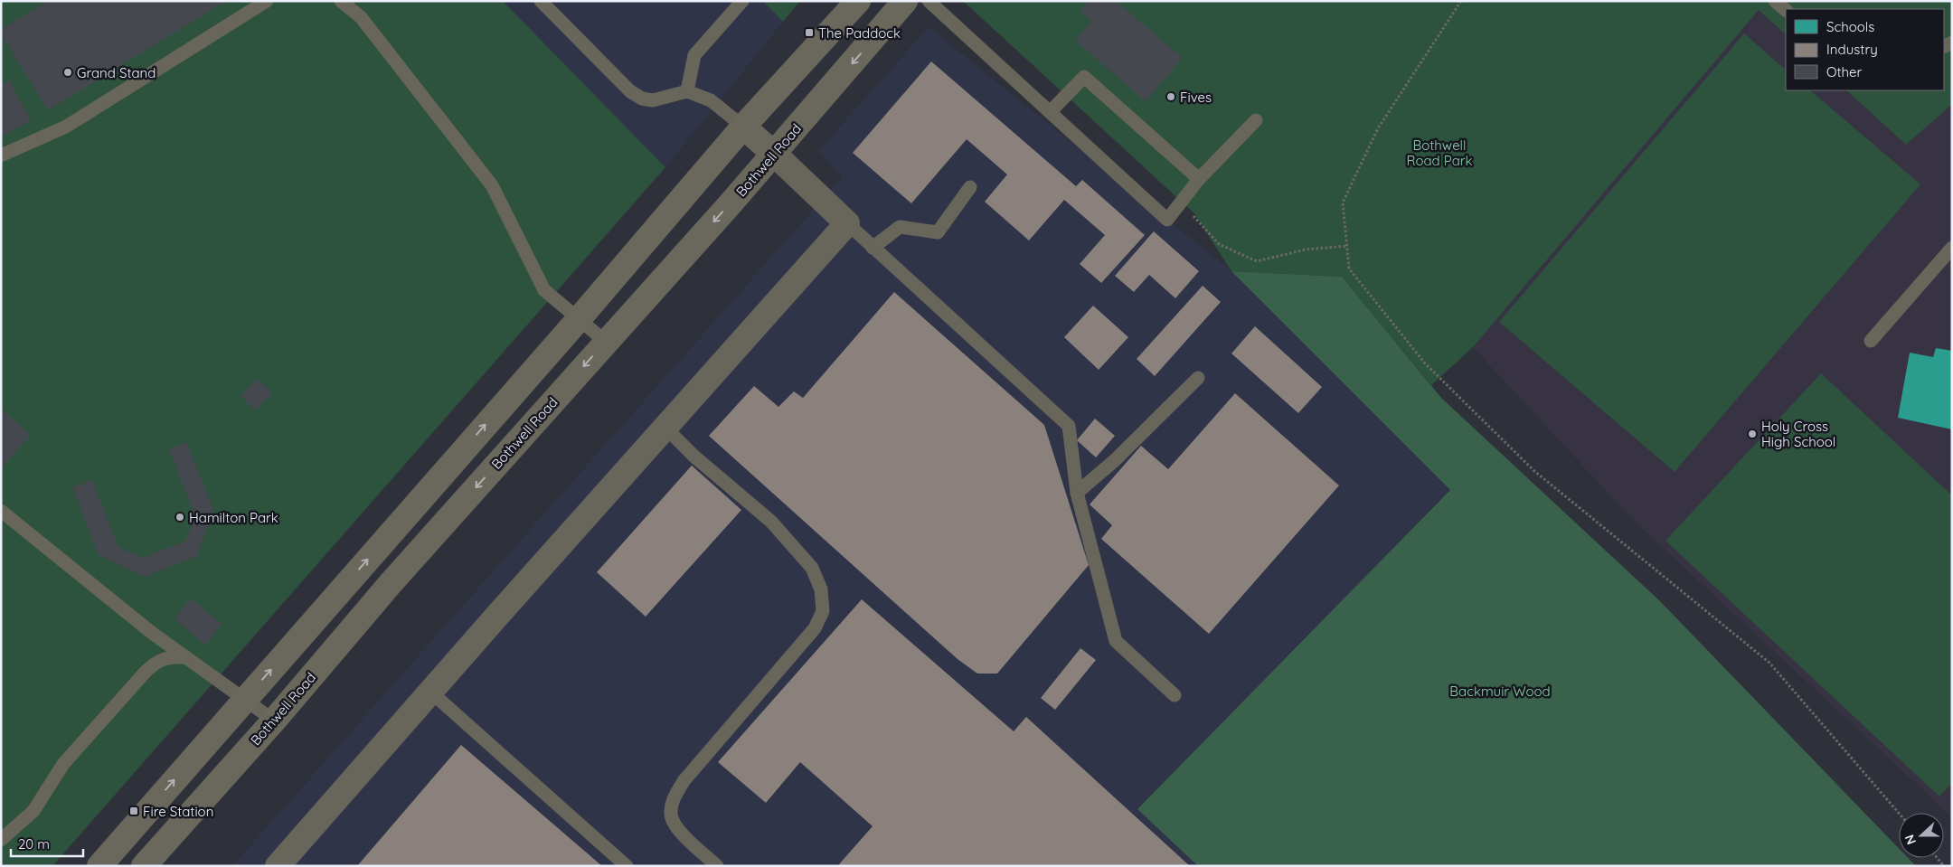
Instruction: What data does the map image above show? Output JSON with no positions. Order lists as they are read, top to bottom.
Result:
{
  "streets": {
    "main road": ["Bothwell Road"]
  },
  "parks": ["Bothwell Road Park", "Backmuir Wood"],
  "places": {
    "transit": ["The Paddock", "Fire Station"],
    "other": [
      "Grand Stand",
      "Fives",
      "Holy Cross High School",
      "Hamilton Park"
    ]
  },
  "legend": ["Schools", "Industry", "Other"],
  "scale_bar": "20 m",
  "north": "left"
}
